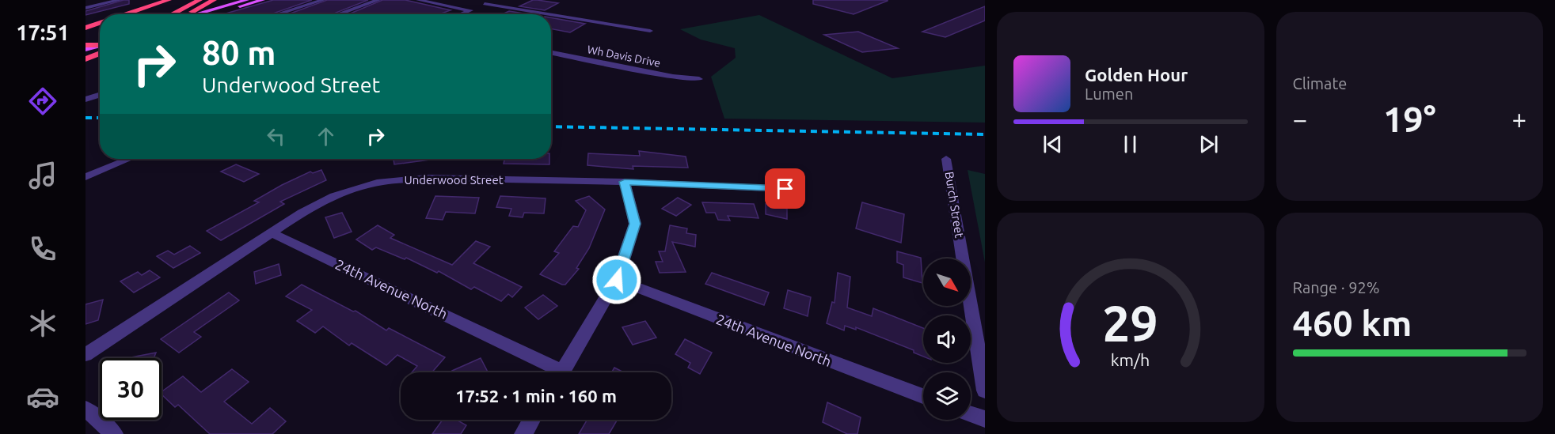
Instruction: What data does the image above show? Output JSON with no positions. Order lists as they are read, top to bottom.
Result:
{
  "streets": {
    "street": [
      "Wh Davis Drive",
      "Underwood Street",
      "Burch Street",
      "24th Avenue North"
    ]
  },
  "crossings": [
    ["Underwood Street", "24th Avenue North"]
  ],
  "north": "bottom right",
  "page": {
    "tabs": "17:51",
    "tile": [
      "Climate",
      ["Range · 92%", "460 km"]
    ],
    "turn": ["80 m", "Underwood Street"],
    "song": ["Golden Hour", "Lumen"],
    "heat": ["−", "19°", "+"],
    "limit": "30",
    "trip": "17:52 · 1 min · 160 m",
    "gauge": ["29", "km/h"]
  }
}
